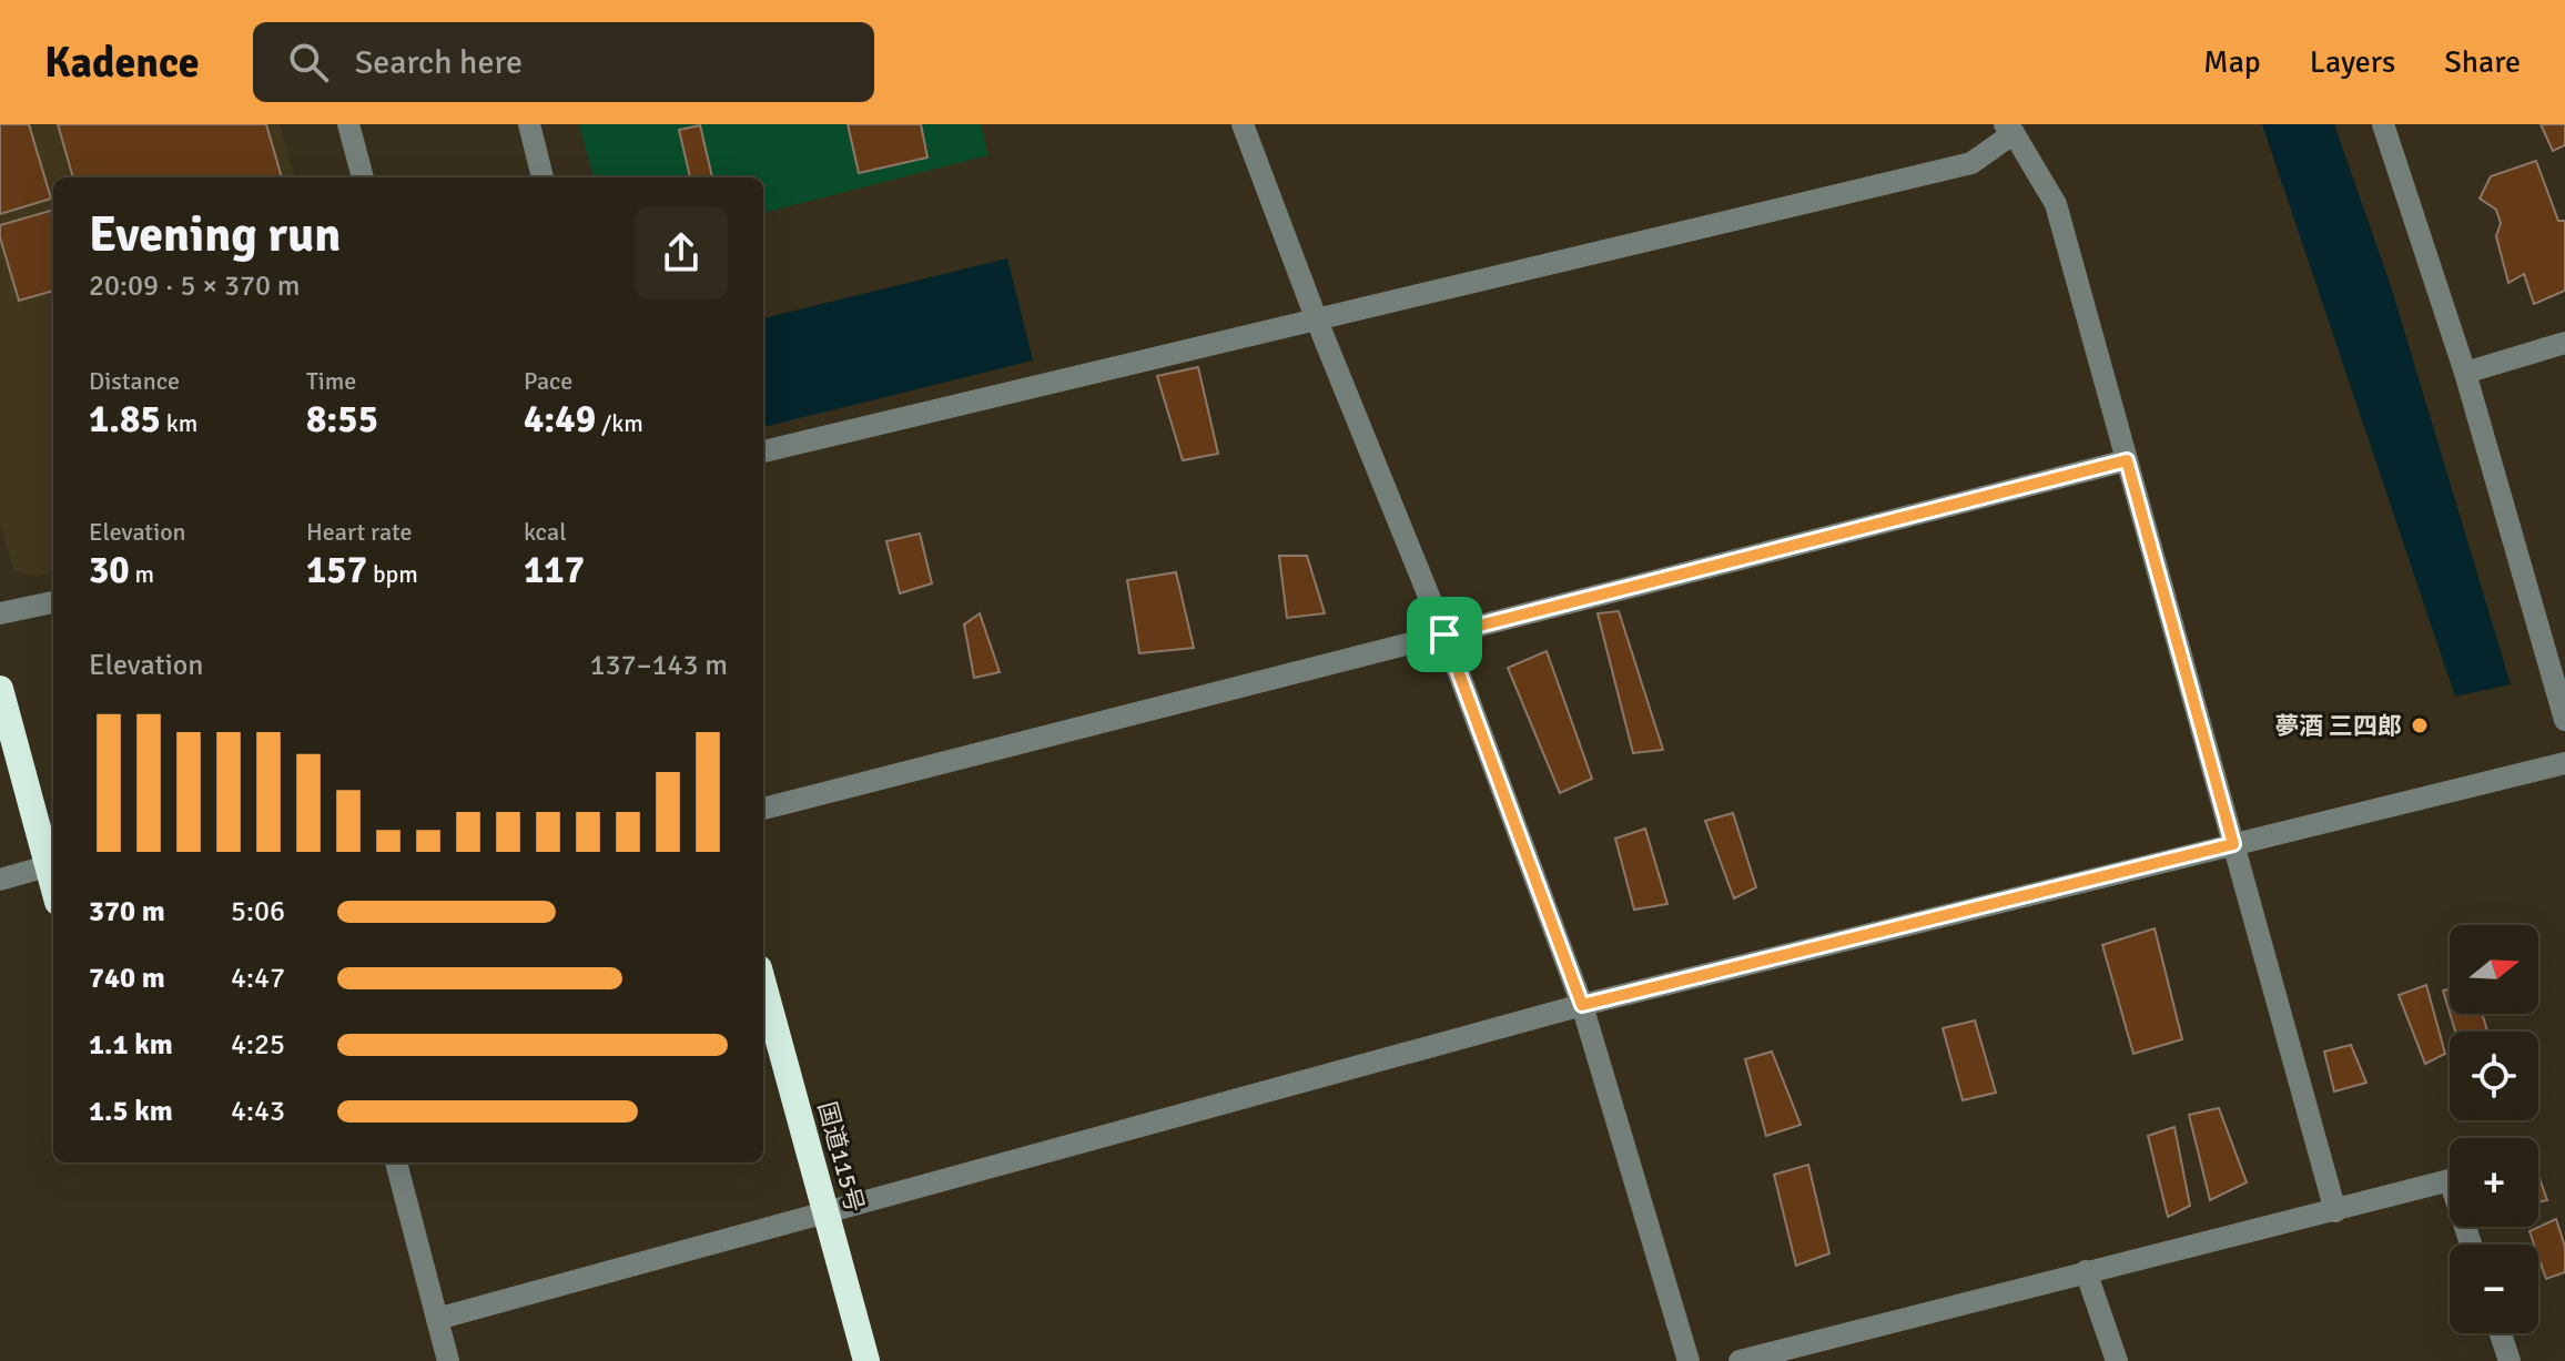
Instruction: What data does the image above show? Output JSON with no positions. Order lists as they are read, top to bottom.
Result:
{
  "streets": {
    "highway": ["国道115号"]
  },
  "places": ["夢酒 三四郎"],
  "north": "right",
  "page": {
    "header": "Kadence",
    "search": "Search here",
    "nav": ["Map", "Layers", "Share"],
    "heading": ["Evening run", "20:09 · 5 × 370 m"],
    "stats": [
      ["Distance", "1.85 km"],
      ["Time", "8:55"],
      ["Pace", "4:49 /km"],
      ["Elevation", "30 m"],
      ["Heart rate", "157 bpm"],
      ["kcal", "117"]
    ],
    "chart": ["Elevation", "137–143 m"],
    "list": [
      {
        "name": "370 m",
        "note": "5:06"
      },
      {
        "name": "740 m",
        "note": "4:47"
      },
      {
        "name": "1.1 km",
        "note": "4:25"
      },
      {
        "name": "1.5 km",
        "note": "4:43"
      }
    ],
    "map_buttons": ["+", "−"]
  }
}
